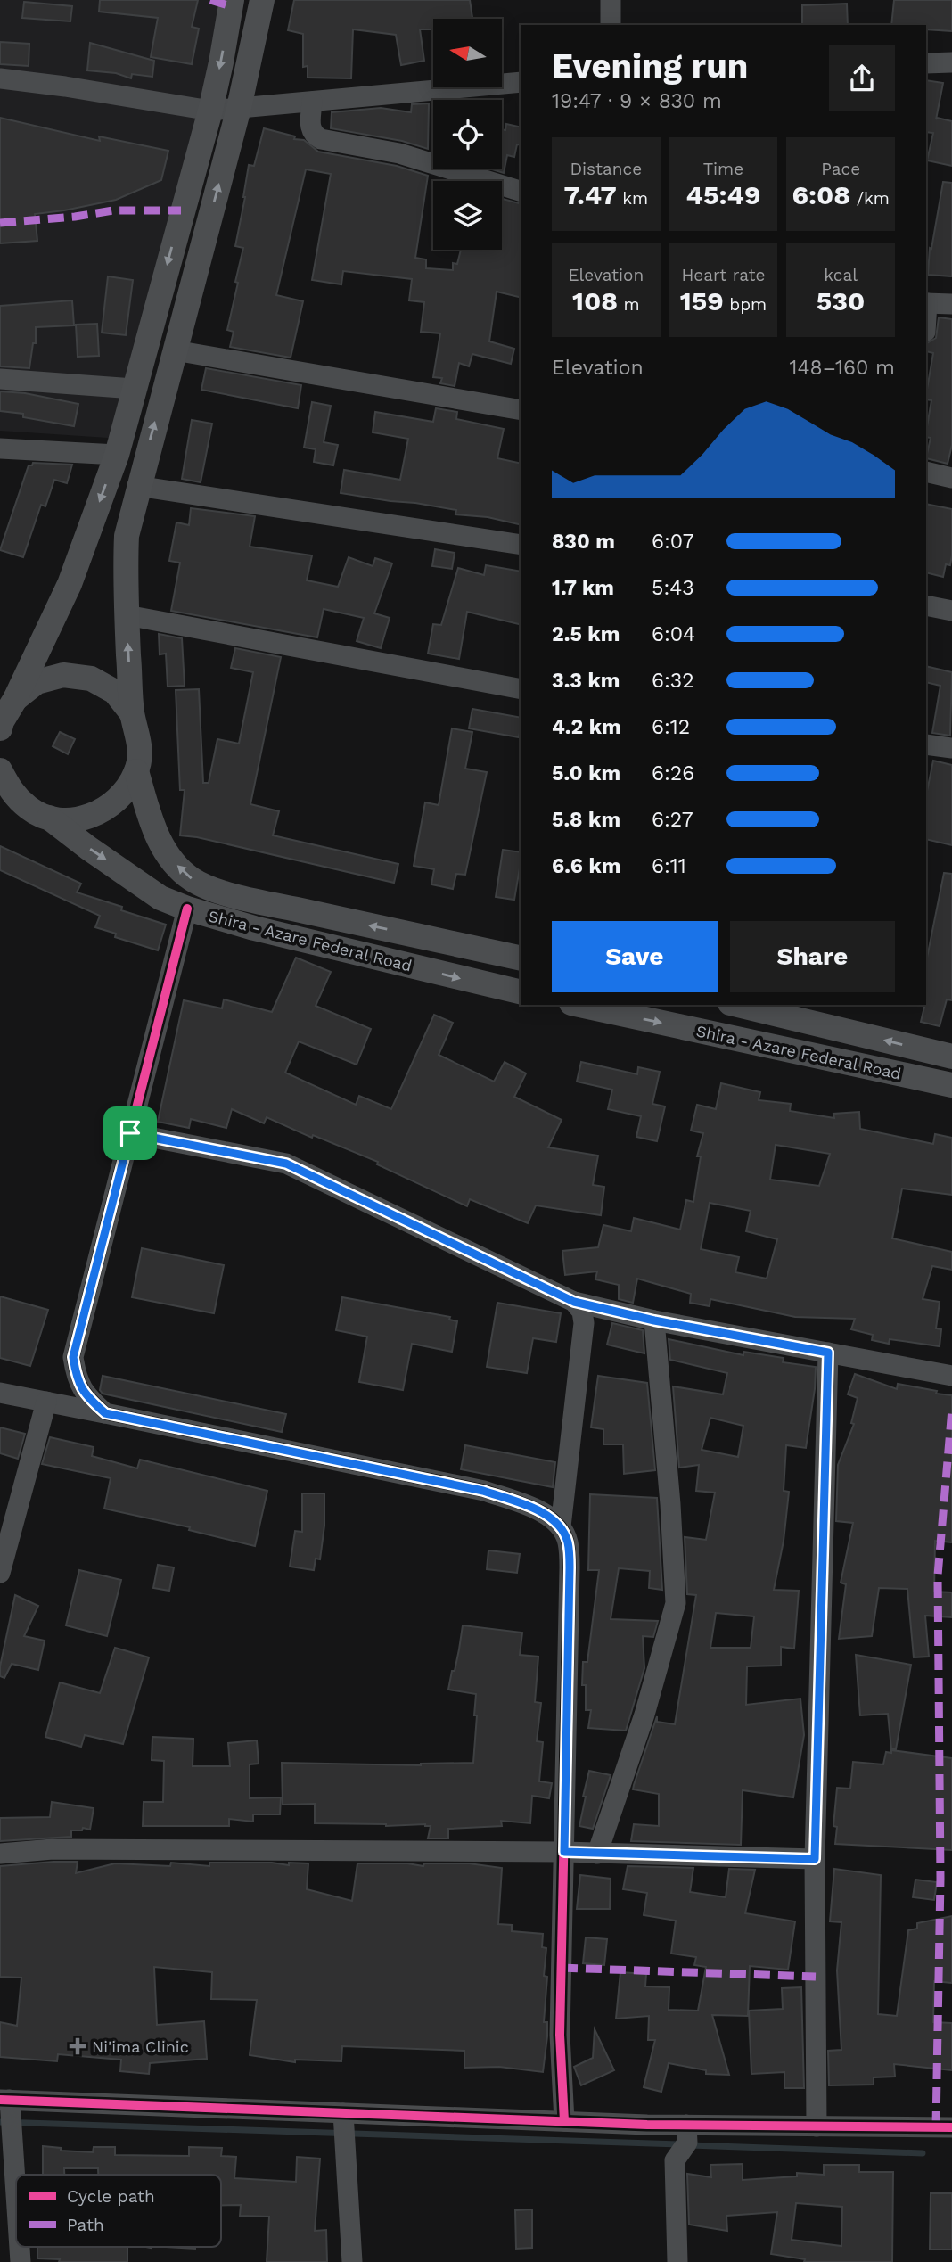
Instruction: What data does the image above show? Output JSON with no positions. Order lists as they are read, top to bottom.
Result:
{
  "streets": {
    "main road": ["Shira - Azare Federal Road"]
  },
  "places": {
    "health": ["Ni'ima Clinic"]
  },
  "legend": ["Cycle path", "Path"],
  "north": "left",
  "page": {
    "heading": ["Evening run", "19:47 · 9 × 830 m"],
    "stats": [
      ["Distance", "7.47 km"],
      ["Time", "45:49"],
      ["Pace", "6:08 /km"],
      ["Elevation", "108 m"],
      ["Heart rate", "159 bpm"],
      ["kcal", "530"]
    ],
    "chart": ["Elevation", "148–160 m"],
    "list": [
      {
        "name": "830 m",
        "note": "6:07"
      },
      {
        "name": "1.7 km",
        "note": "5:43"
      },
      {
        "name": "2.5 km",
        "note": "6:04"
      },
      {
        "name": "3.3 km",
        "note": "6:32"
      },
      {
        "name": "4.2 km",
        "note": "6:12"
      },
      {
        "name": "5.0 km",
        "note": "6:26"
      },
      {
        "name": "5.8 km",
        "note": "6:27"
      },
      {
        "name": "6.6 km",
        "note": "6:11"
      }
    ],
    "buttons": ["Save", "Share"]
  }
}
